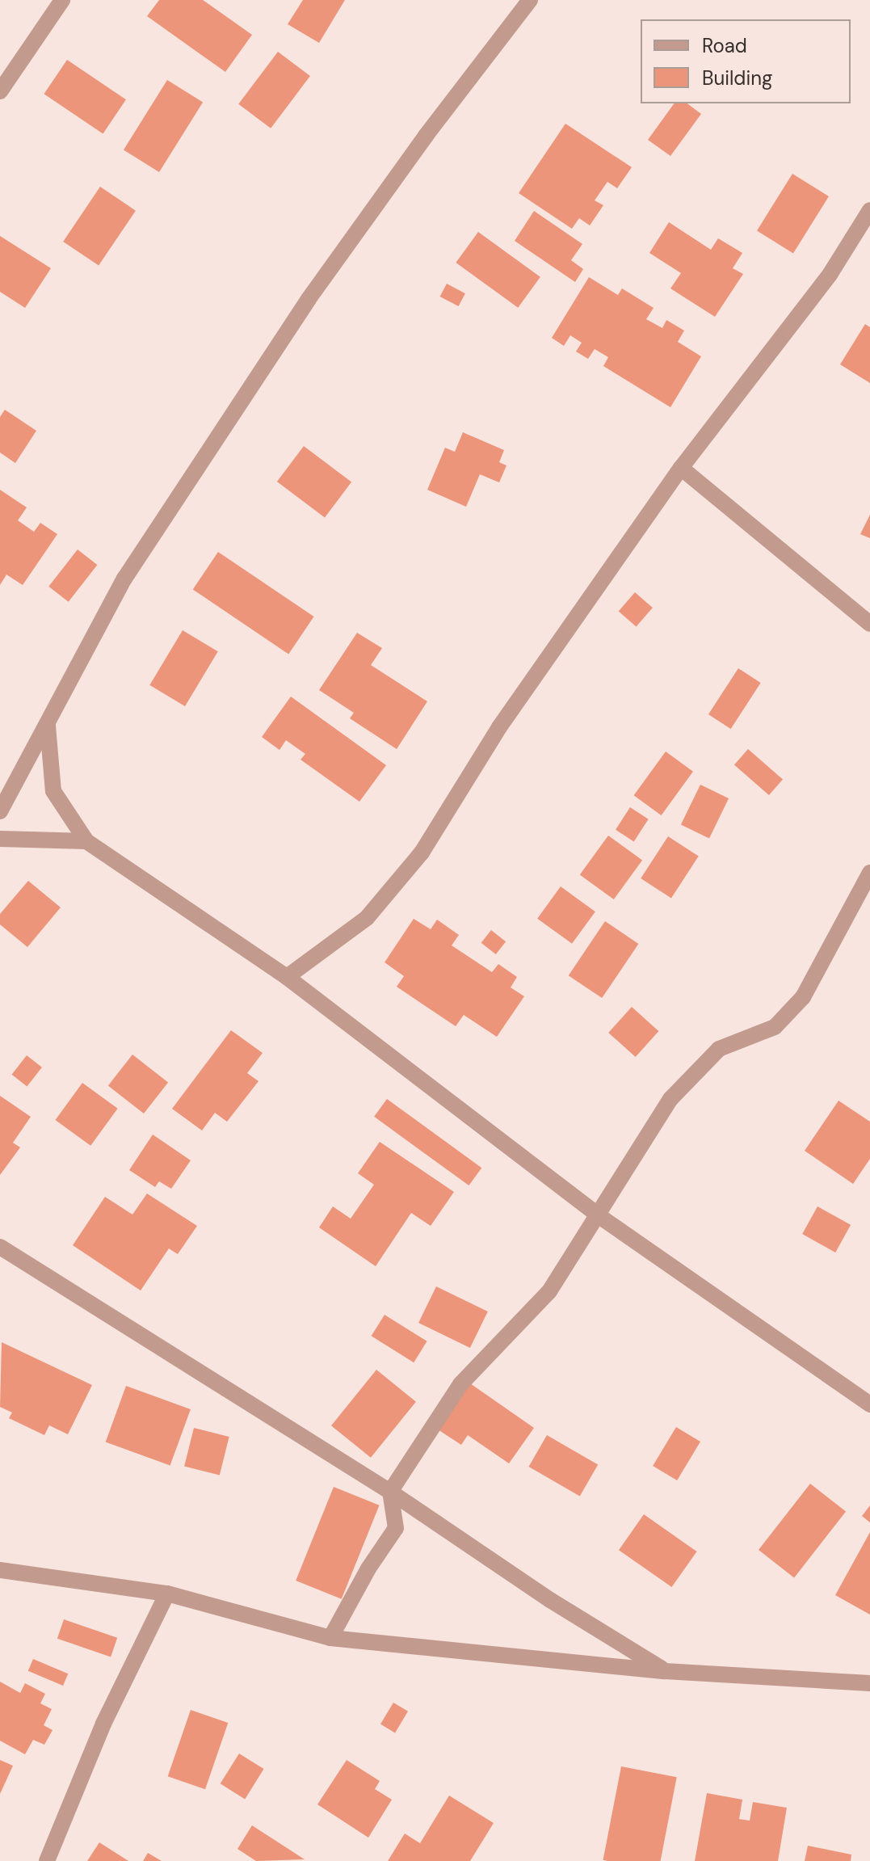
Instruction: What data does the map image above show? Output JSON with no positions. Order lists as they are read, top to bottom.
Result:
{
  "legend": ["Road", "Building"]
}
